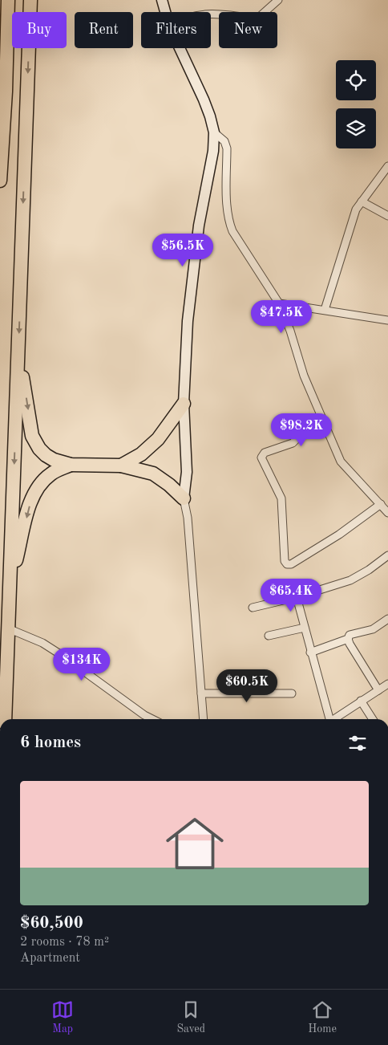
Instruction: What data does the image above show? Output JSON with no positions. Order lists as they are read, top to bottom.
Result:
{
  "page": {
    "chip": [
      "Buy",
      "Rent",
      "Filters",
      "New"
    ],
    "price": [
      "$56.5K",
      "$47.5K",
      "$98.2K",
      "$65.4K",
      "$134K",
      "$60.5K"
    ],
    "heading": "6 homes",
    "list": [
      {
        "name": "$60,500",
        "note": "2 rooms · 78 m² · Apartment"
      }
    ],
    "tabs": ["Map", "Saved", "Home"]
  }
}
